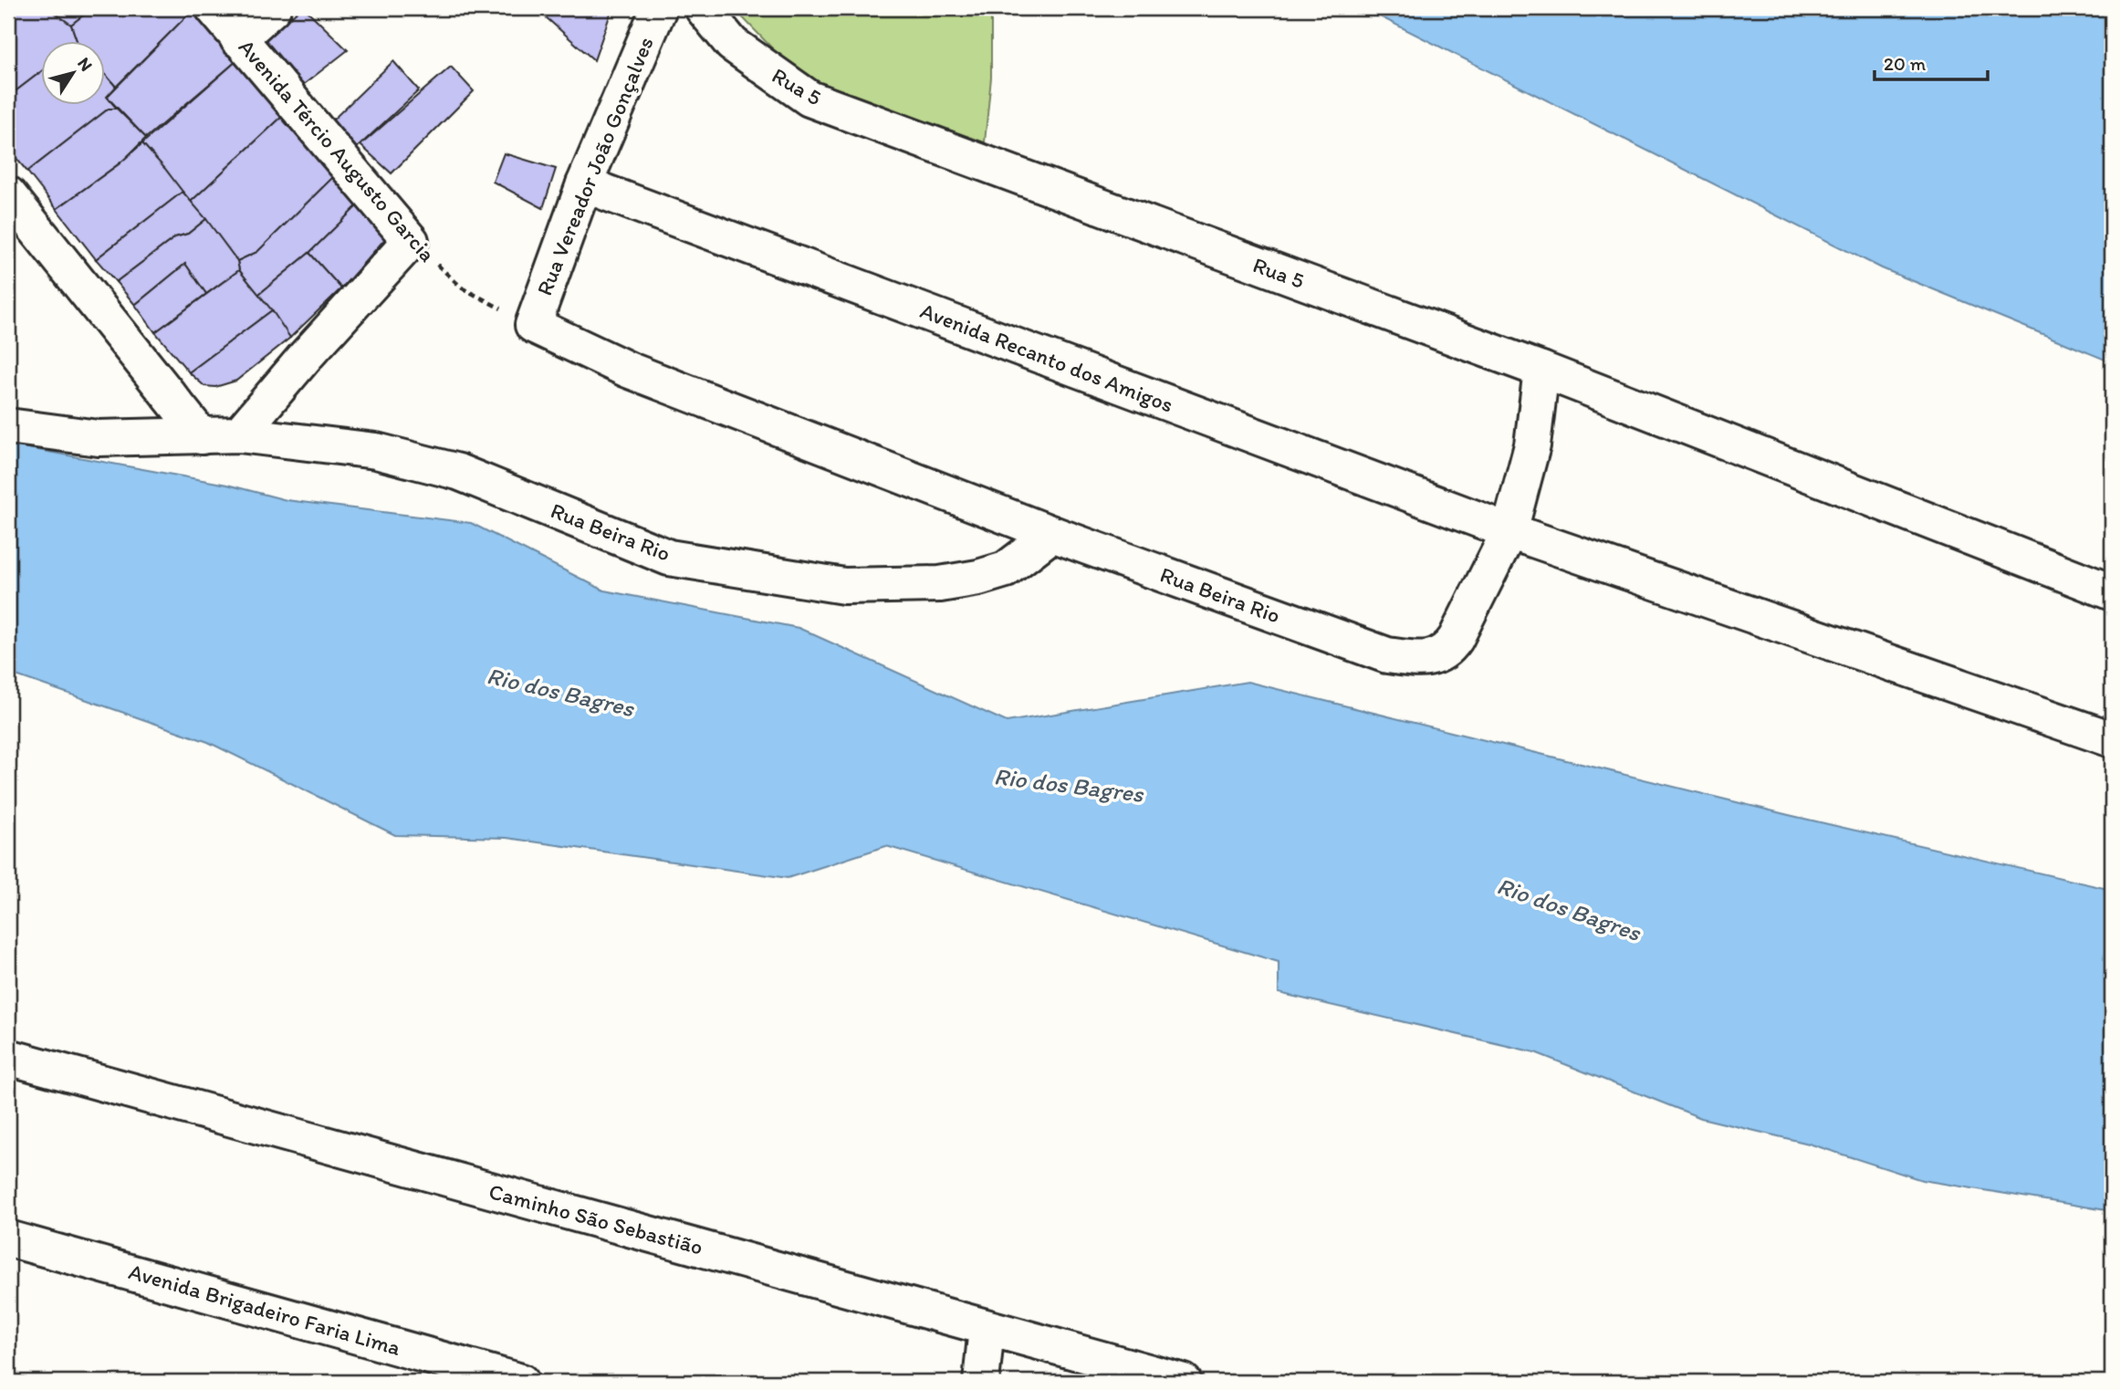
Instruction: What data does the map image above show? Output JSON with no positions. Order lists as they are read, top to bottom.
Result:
{
  "streets": {
    "street": [
      "Rua 5",
      "Avenida Tércio Augusto Garcia",
      "Rua Vereador João Gonçalves",
      "Avenida Recanto dos Amigos",
      "Rua Beira Rio",
      "Caminho São Sebastião",
      "Avenida Brigadeiro Faria Lima"
    ]
  },
  "crossings": [
    ["Avenida Tércio Augusto Garcia", "Rua Vereador João Gonçalves"],
    ["Avenida Tércio Augusto Garcia", "Rua Beira Rio"],
    ["Rua Vereador João Gonçalves", "Avenida Recanto dos Amigos"],
    ["Rua Vereador João Gonçalves", "Rua Beira Rio"],
    ["Avenida Recanto dos Amigos", "Rua Beira Rio"]
  ],
  "water": ["Rio dos Bagres"],
  "scale_bar": "20 m",
  "north": "top right"
}
